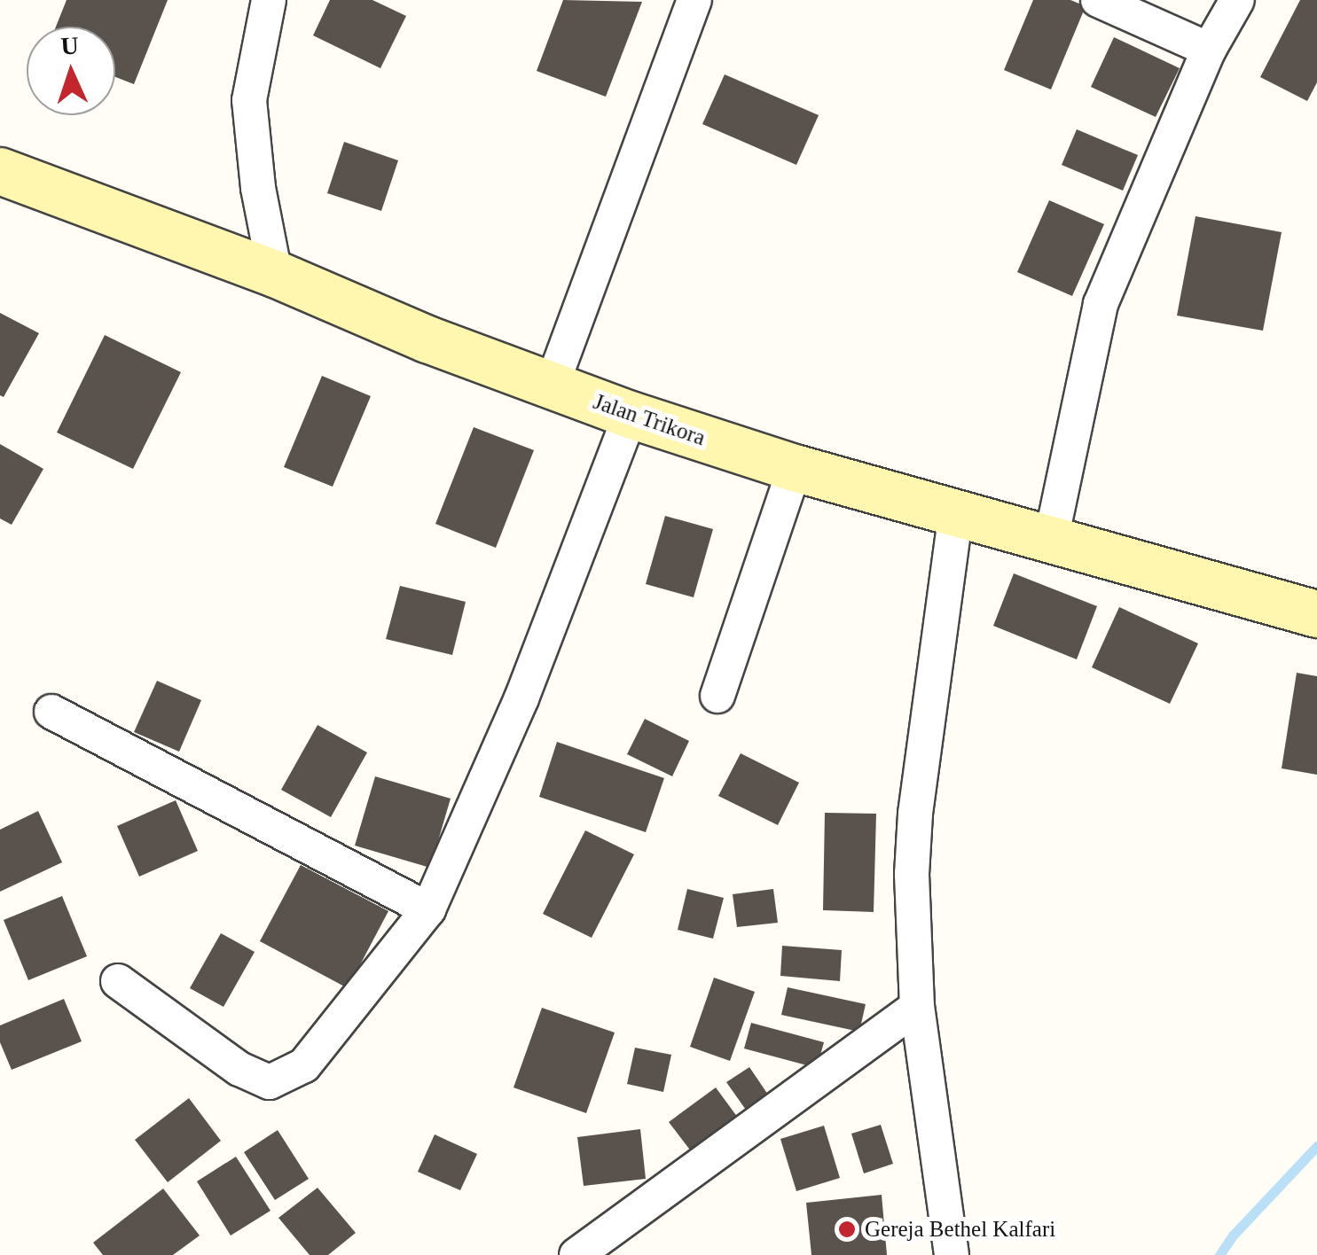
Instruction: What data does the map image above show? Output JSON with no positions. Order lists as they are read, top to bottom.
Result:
{
  "streets": {
    "street": ["Jalan Trikora"]
  },
  "places": ["Gereja Bethel Kalfari"],
  "north": "top"
}
